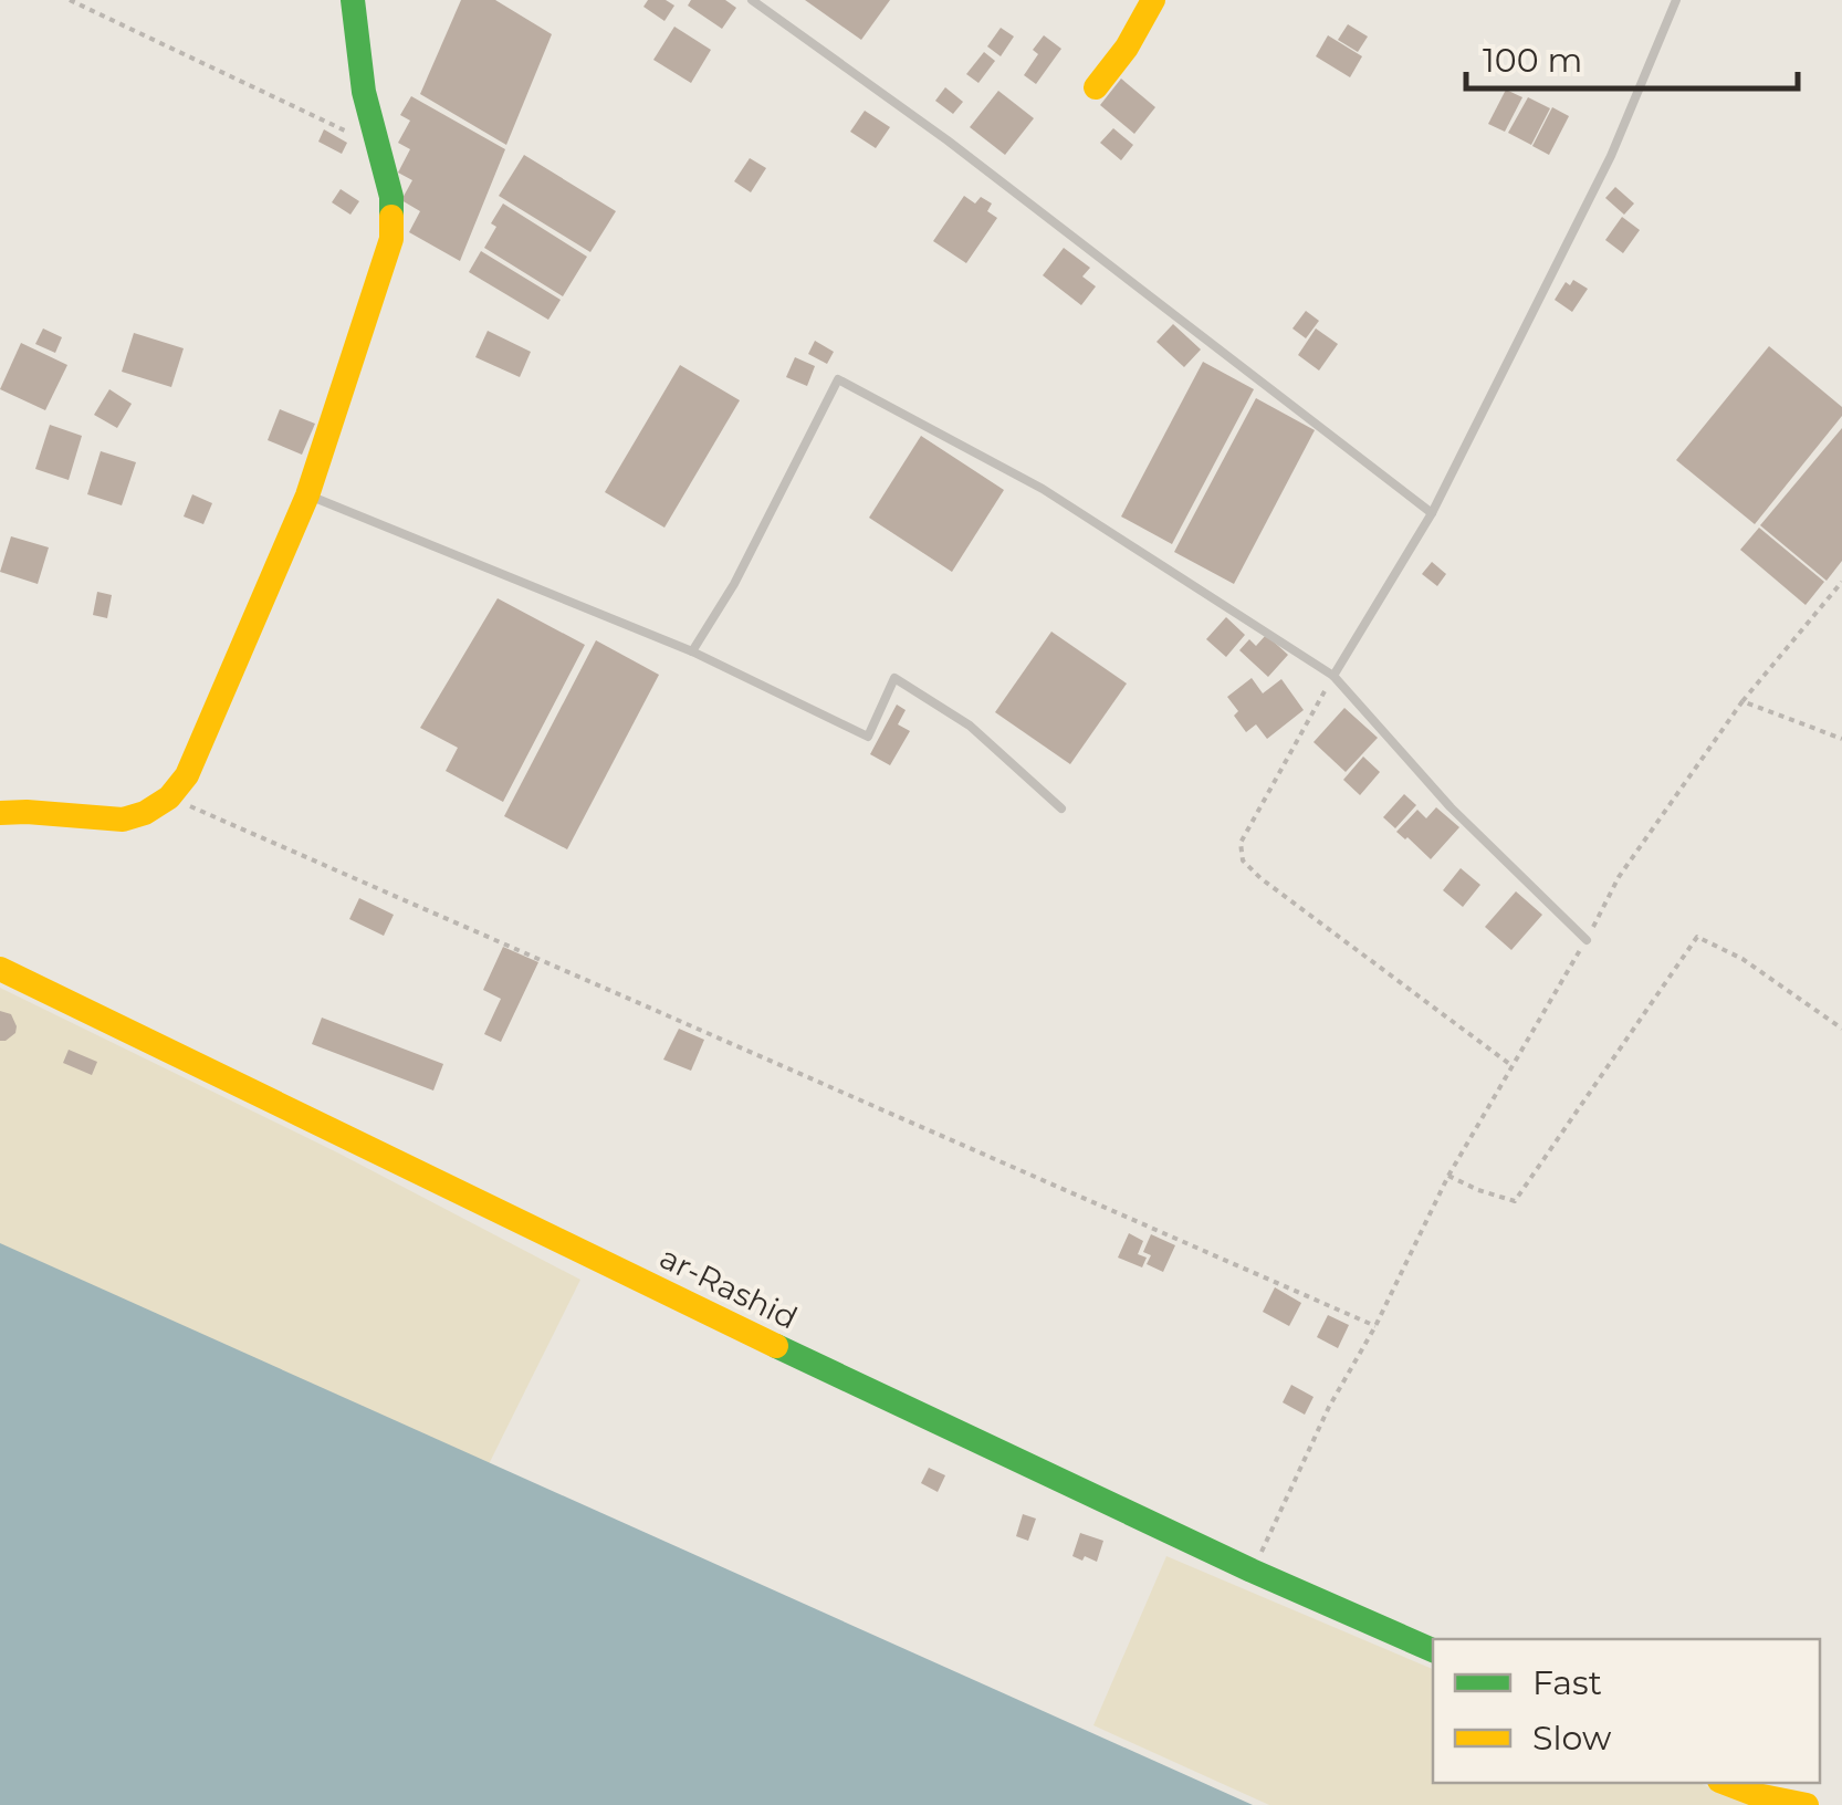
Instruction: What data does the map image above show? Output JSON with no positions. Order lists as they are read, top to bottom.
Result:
{
  "streets": {
    "main road": ["ar-Rashid"]
  },
  "legend": ["Fast", "Slow"],
  "scale_bar": "100 m"
}
